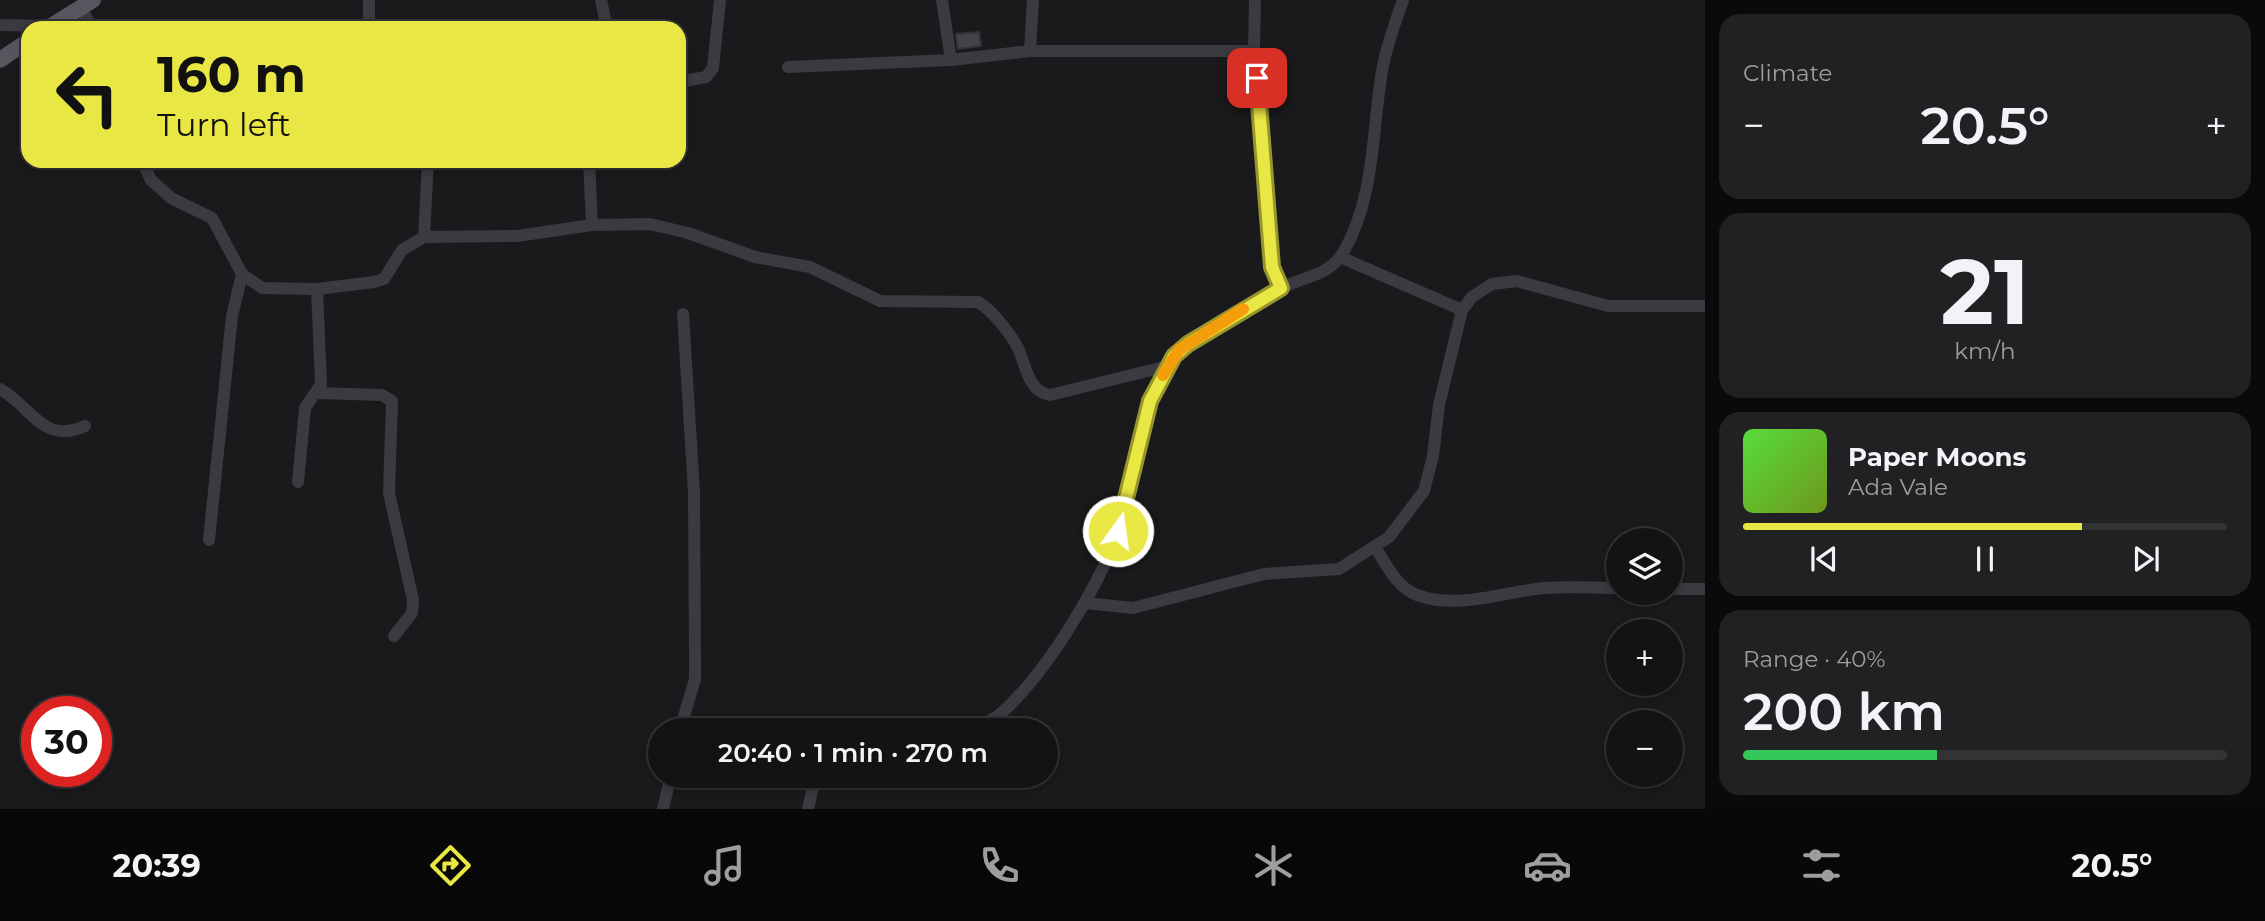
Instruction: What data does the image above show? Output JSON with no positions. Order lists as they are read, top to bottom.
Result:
{
  "page": {
    "tile": [
      "Climate",
      ["21", "km/h"],
      ["Range · 40%", "200 km"]
    ],
    "turn": ["160 m", "Turn left"],
    "heat": ["−", "20.5°", "+"],
    "song": ["Paper Moons", "Ada Vale"],
    "map_buttons": ["+", "−"],
    "limit": "30",
    "trip": "20:40 · 1 min · 270 m",
    "tabs": ["20:39", "20.5°"]
  }
}
